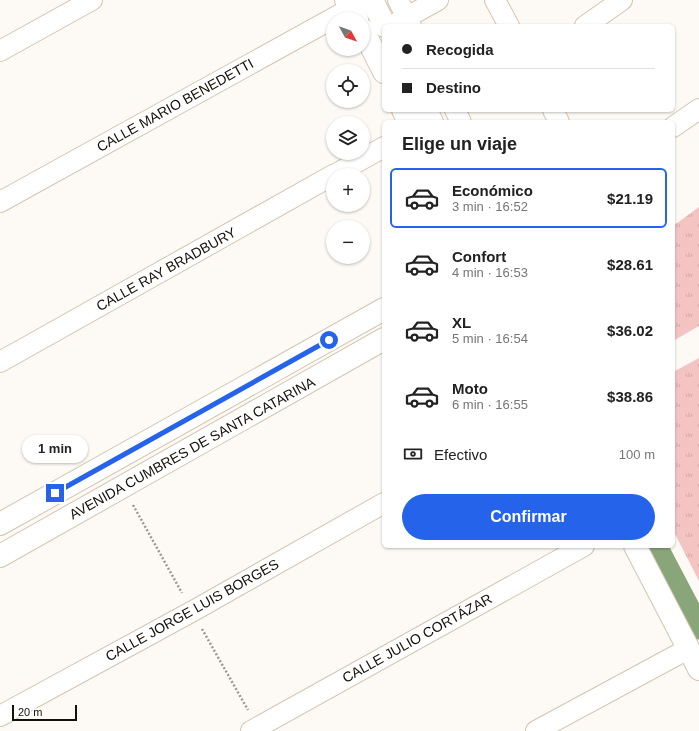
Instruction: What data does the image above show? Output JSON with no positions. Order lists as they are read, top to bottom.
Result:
{
  "streets": {
    "street": [
      "CALLE MARIO BENEDETTI",
      "CALLE RAY BRADBURY",
      "AVENIDA CUMBRES DE SANTA CATARINA",
      "CALLE JORGE LUIS BORGES",
      "CALLE JULIO CORTÁZAR"
    ]
  },
  "scale_bar": "20 m",
  "north": "bottom right",
  "page": {
    "map_buttons": ["+", "−"],
    "banner": ["Recogida", "Destino"],
    "heading": "Elige un viaje",
    "list": [
      {
        "name": "Económico",
        "note": "3 min · 16:52",
        "value": "$21.19"
      },
      {
        "name": "Confort",
        "note": "4 min · 16:53",
        "value": "$28.61"
      },
      {
        "name": "XL",
        "note": "5 min · 16:54",
        "value": "$36.02"
      },
      {
        "name": "Moto",
        "note": "6 min · 16:55",
        "value": "$38.86"
      }
    ],
    "pay": ["Efectivo", "100 m"],
    "bubble": "1 min",
    "buttons": "Confirmar",
    "scale": "20 m"
  }
}
